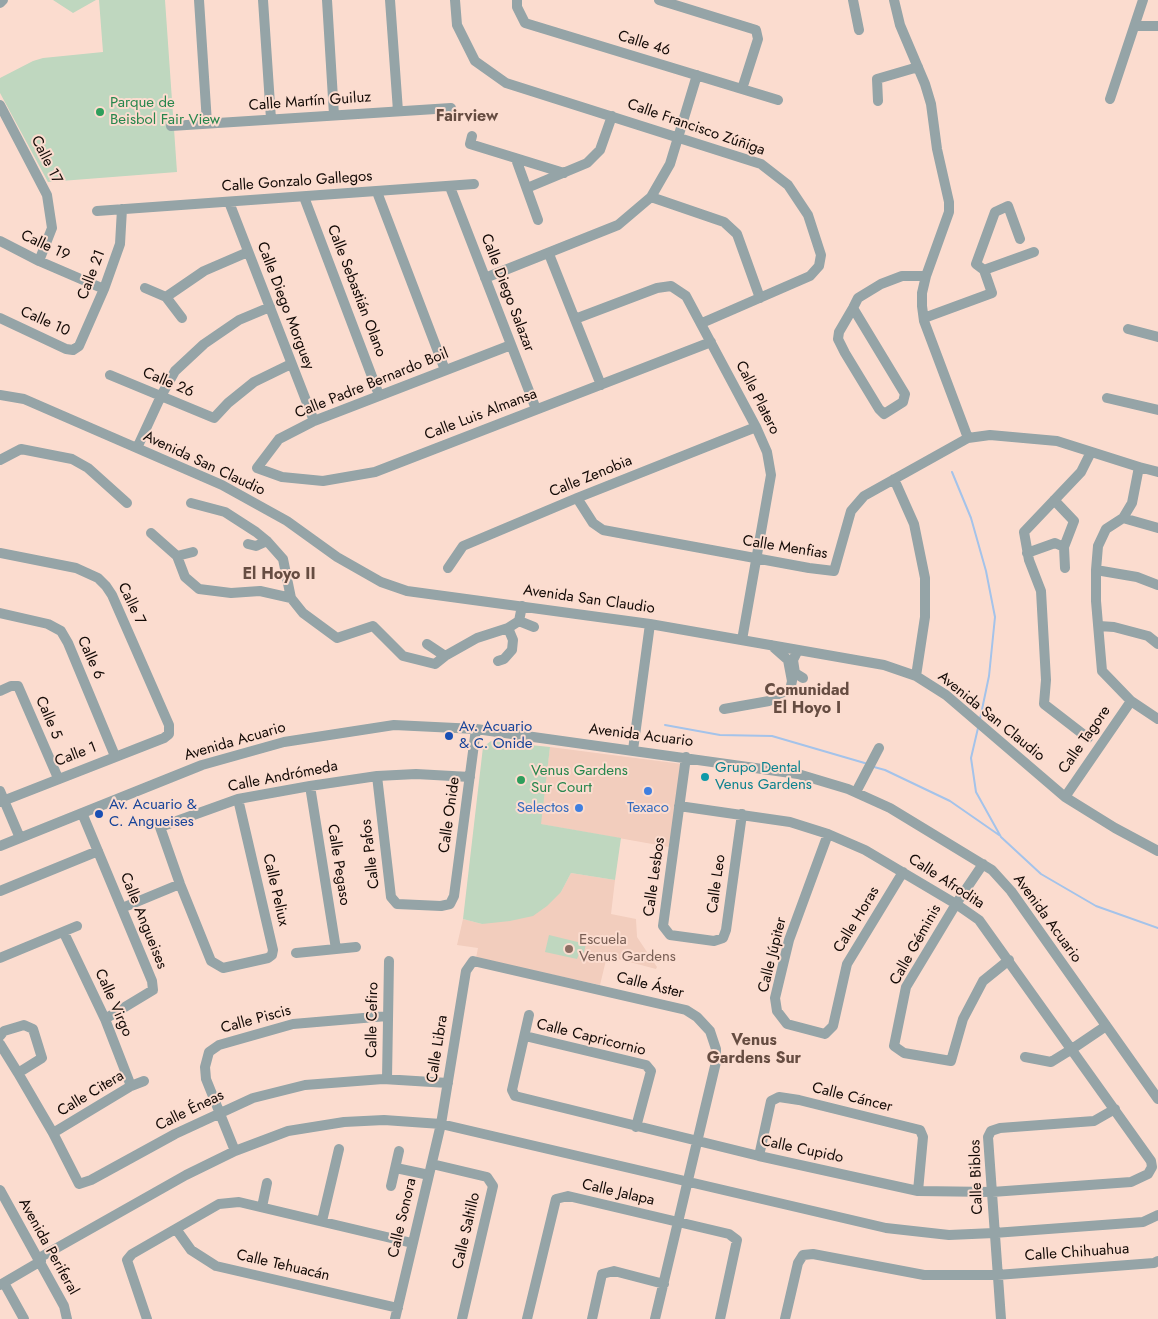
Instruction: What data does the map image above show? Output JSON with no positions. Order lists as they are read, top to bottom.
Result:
{
  "streets": {
    "street": [
      "Calle 46",
      "Calle Martín Guiluz",
      "Calle Francisco Zúñiga",
      "Calle 17",
      "Calle Gonzalo Gallegos",
      "Calle 19",
      "Calle 21",
      "Calle Sebastián Olano",
      "Calle Diego Salazar",
      "Calle Diego Morguey",
      "Calle 10",
      "Calle 26",
      "Calle Padre Bernardo Boil",
      "Calle Platero",
      "Calle Luis Almansa",
      "Avenida San Claudio",
      "Calle Zenobia",
      "Calle Menfias",
      "Calle 7",
      "Calle 6",
      "Calle 5",
      "Avenida Acuario",
      "Calle Tagore",
      "Calle 1",
      "Calle Andrómeda",
      "Calle Onide",
      "Calle Pafos",
      "Calle Pegaso",
      "Calle Lesbos",
      "Calle Afrodita",
      "Calle Leo",
      "Calle Peliux",
      "Calle Horas",
      "Calle Angueises",
      "Calle Géminis",
      "Calle Júpiter",
      "Calle Áster",
      "Calle Virgo",
      "Calle Piscis",
      "Calle Cefiro",
      "Calle Capricornio",
      "Calle Libra",
      "Calle Citera",
      "Calle Cáncer",
      "Calle Éneas",
      "Calle Cupido",
      "Calle Biblos",
      "Calle Jalapa",
      "Calle Sonora",
      "Calle Saltillo",
      "Avenida Periferal",
      "Calle Chihuahua",
      "Calle Tehuacán"
    ]
  },
  "crossings": [
    ["Calle Francisco Zúñiga", "Calle Platero"],
    ["Calle 17", "Calle 19"],
    ["Calle Gonzalo Gallegos", "Calle 21"],
    ["Calle Gonzalo Gallegos", "Calle Sebastián Olano"],
    ["Calle Gonzalo Gallegos", "Calle Diego Salazar"],
    ["Calle Gonzalo Gallegos", "Calle Diego Morguey"],
    ["Calle 19", "Calle 21"],
    ["Calle 21", "Calle 10"],
    ["Calle Sebastián Olano", "Calle Padre Bernardo Boil"],
    ["Calle Diego Salazar", "Calle Padre Bernardo Boil"],
    ["Calle Diego Salazar", "Calle Luis Almansa"],
    ["Calle Diego Morguey", "Calle 26"],
    ["Calle Diego Morguey", "Calle Padre Bernardo Boil"],
    ["Calle Padre Bernardo Boil", "Calle Luis Almansa"],
    ["Calle Platero", "Calle Luis Almansa"],
    ["Calle Platero", "Avenida San Claudio"],
    ["Calle Platero", "Calle Zenobia"],
    ["Calle Platero", "Calle Menfias"],
    ["Avenida San Claudio", "Calle Tagore"],
    ["Calle Zenobia", "Calle Menfias"],
    ["Calle 7", "Calle 1"],
    ["Calle 6", "Calle 1"],
    ["Calle 5", "Calle 1"],
    ["Avenida Acuario", "Calle Onide"],
    ["Avenida Acuario", "Calle Lesbos"],
    ["Avenida Acuario", "Calle Angueises"],
    ["Avenida Acuario", "Calle Géminis"],
    ["Calle Andrómeda", "Calle Onide"],
    ["Calle Andrómeda", "Calle Pafos"],
    ["Calle Andrómeda", "Calle Pegaso"],
    ["Calle Andrómeda", "Calle Peliux"],
    ["Calle Onide", "Calle Pafos"],
    ["Calle Lesbos", "Calle Afrodita"],
    ["Calle Lesbos", "Calle Leo"],
    ["Calle Afrodita", "Calle Leo"],
    ["Calle Afrodita", "Calle Horas"],
    ["Calle Afrodita", "Calle Géminis"],
    ["Calle Afrodita", "Calle Júpiter"],
    ["Calle Afrodita", "Calle Cupido"],
    ["Calle Afrodita", "Calle Biblos"],
    ["Calle Horas", "Calle Júpiter"],
    ["Calle Angueises", "Calle Virgo"],
    ["Calle Áster", "Calle Libra"],
    ["Calle Áster", "Calle Cupido"],
    ["Calle Áster", "Calle Jalapa"],
    ["Calle Virgo", "Calle Citera"],
    ["Calle Piscis", "Calle Cefiro"],
    ["Calle Piscis", "Calle Éneas"],
    ["Calle Cefiro", "Calle Éneas"],
    ["Calle Capricornio", "Calle Cupido"],
    ["Calle Libra", "Calle Éneas"],
    ["Calle Libra", "Calle Sonora"],
    ["Calle Citera", "Calle Éneas"],
    ["Calle Cáncer", "Calle Cupido"],
    ["Calle Cupido", "Calle Biblos"],
    ["Calle Biblos", "Calle Chihuahua"],
    ["Calle Sonora", "Calle Saltillo"],
    ["Calle Sonora", "Calle Tehuacán"]
  ],
  "districts": [
    "Fairview",
    "El Hoyo II",
    "Comunidad El Hoyo I",
    "Venus Gardens Sur"
  ],
  "places": [
    "Parque de Beisbol Fair View",
    "Av. Acuario & C. Onide",
    "Grupo Dental Venus Gardens",
    "Venus Gardens Sur Court",
    "Texaco",
    "Selectos",
    "Av. Acuario & C. Angueises",
    "Escuela Venus Gardens"
  ]
}
